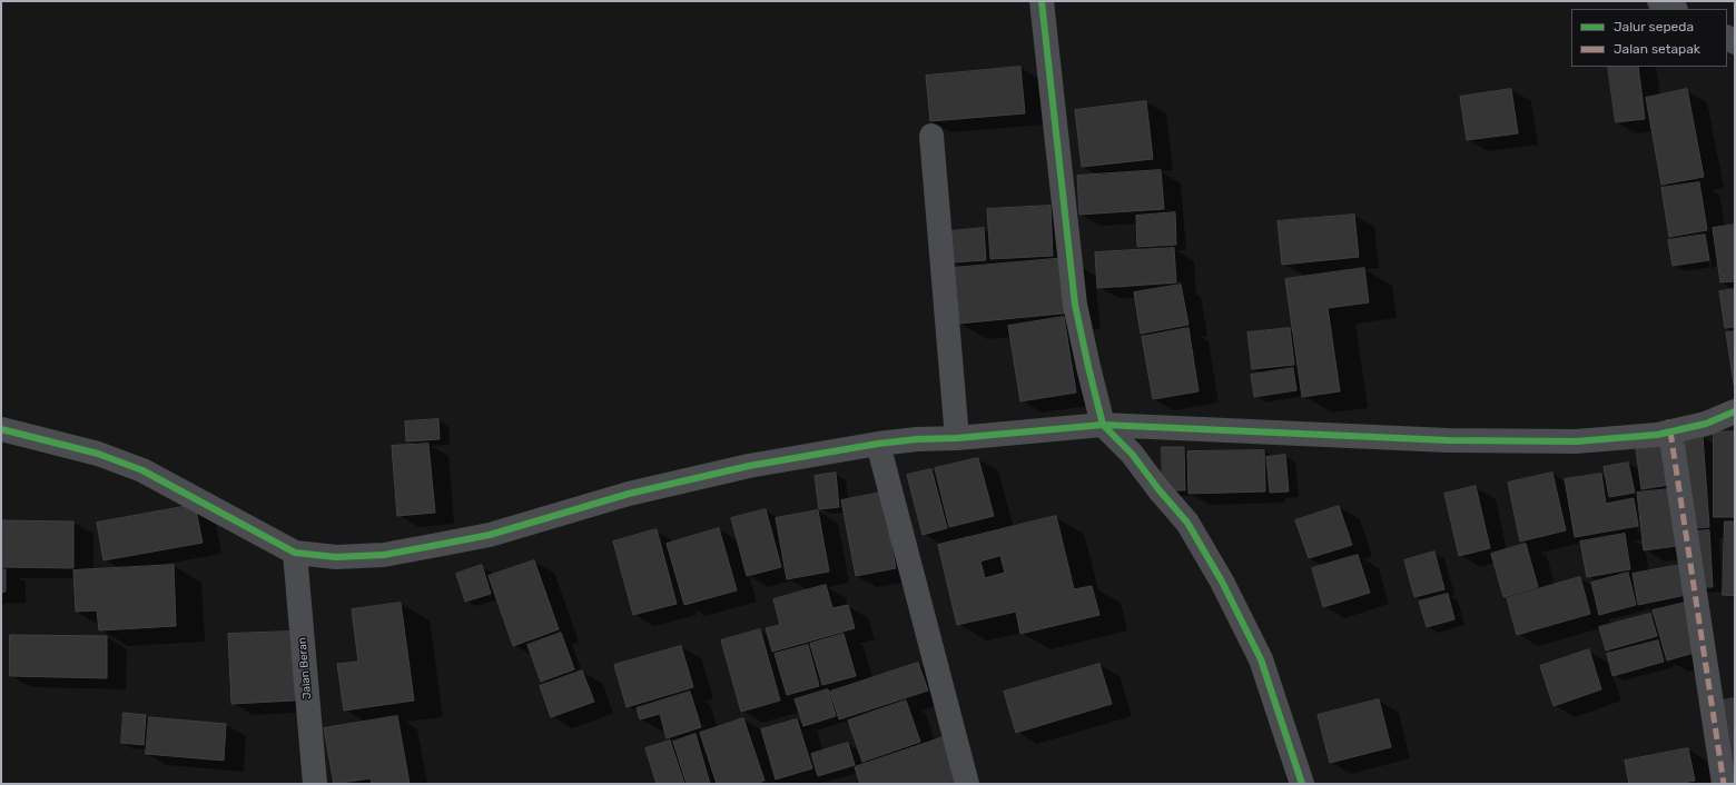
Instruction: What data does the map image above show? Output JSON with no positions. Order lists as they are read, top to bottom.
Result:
{
  "streets": {
    "street": ["Jalan Beran"]
  },
  "legend": ["Jalur sepeda", "Jalan setapak"]
}
